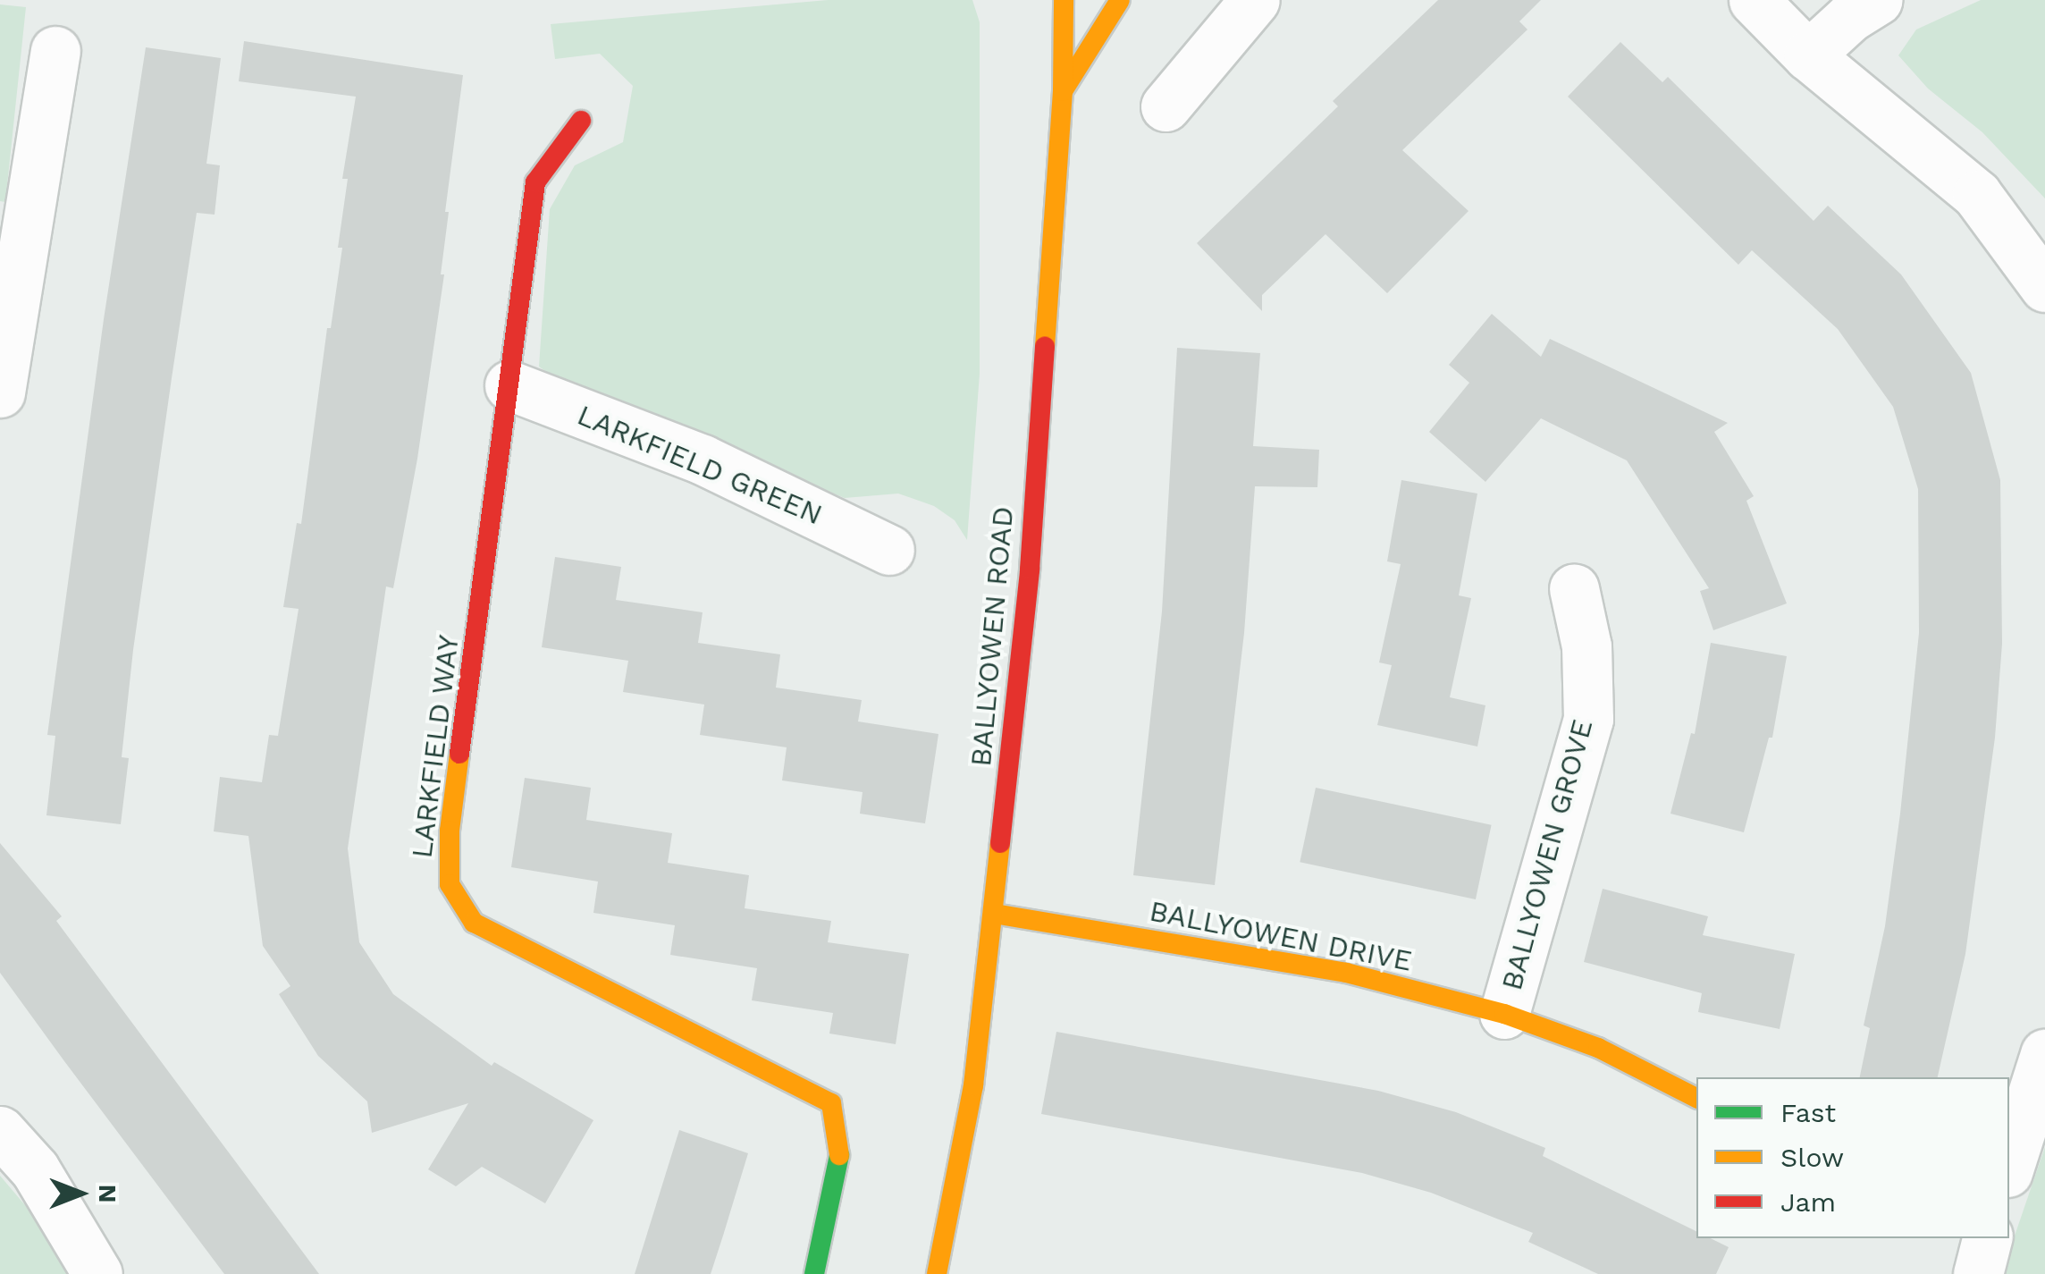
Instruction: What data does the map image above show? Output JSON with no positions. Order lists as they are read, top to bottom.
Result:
{
  "streets": {
    "street": [
      "LARKFIELD GREEN",
      "BALLYOWEN ROAD",
      "LARKFIELD WAY",
      "BALLYOWEN GROVE",
      "BALLYOWEN DRIVE"
    ]
  },
  "crossings": [
    ["LARKFIELD GREEN", "LARKFIELD WAY"],
    ["BALLYOWEN ROAD", "BALLYOWEN DRIVE"],
    ["BALLYOWEN GROVE", "BALLYOWEN DRIVE"]
  ],
  "legend": ["Fast", "Slow", "Jam"],
  "north": "right"
}
